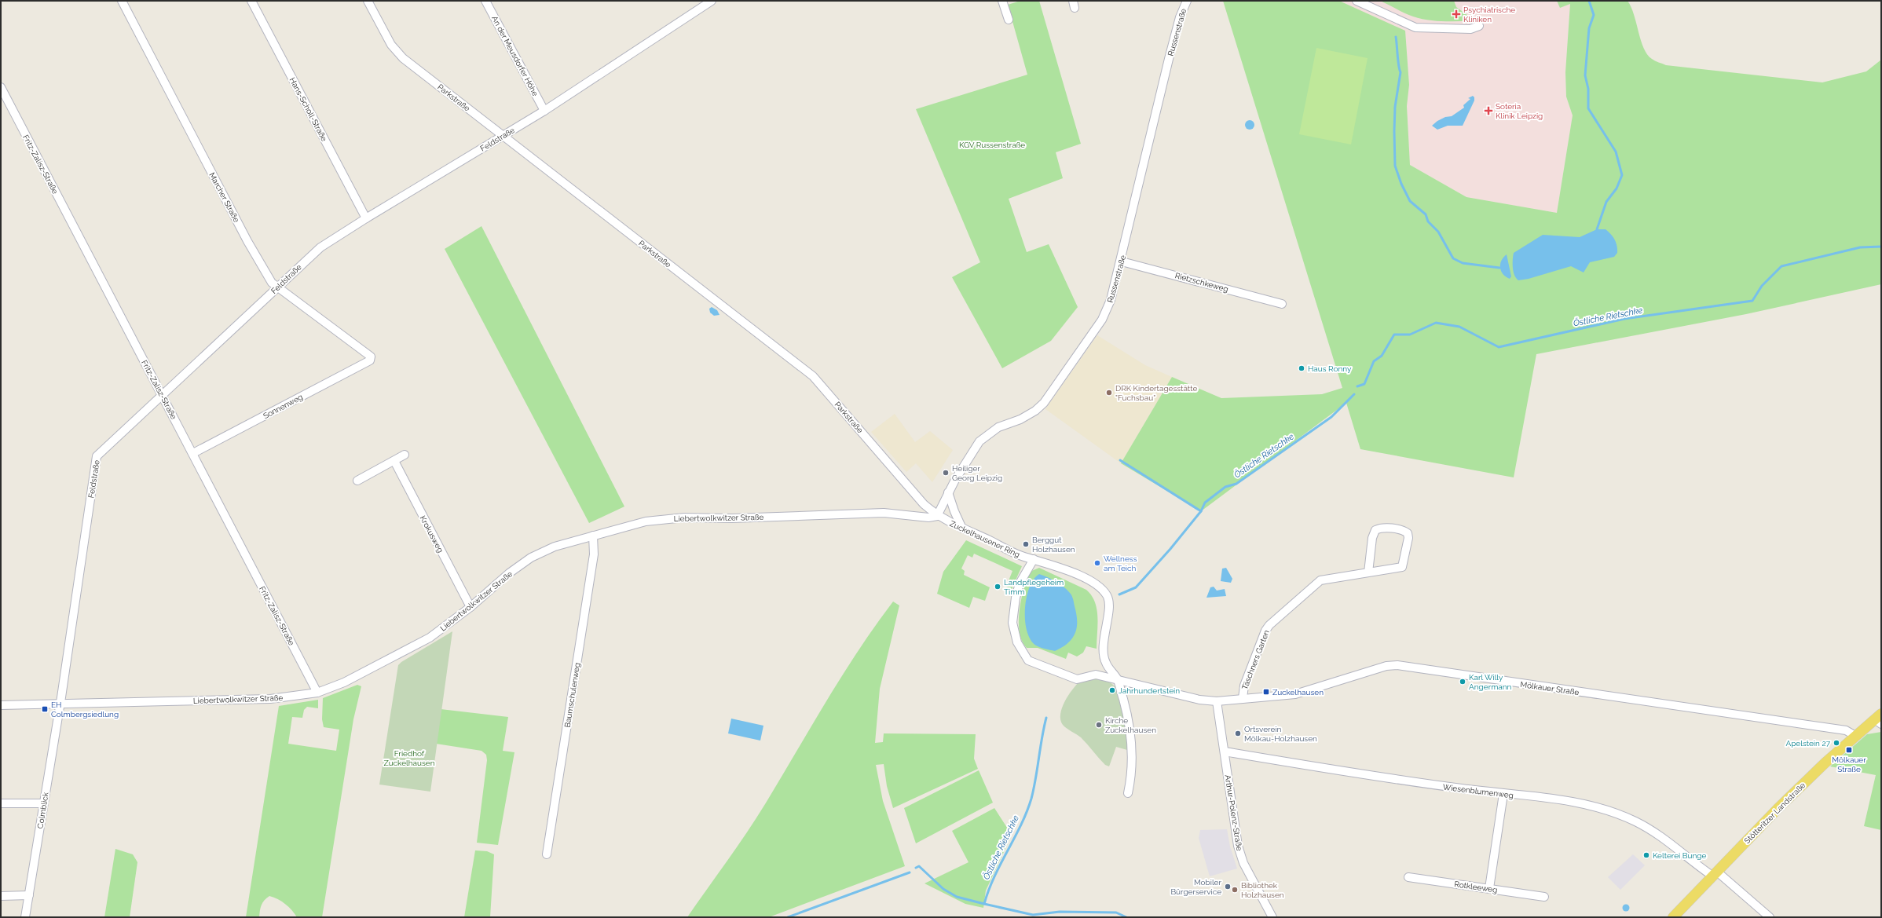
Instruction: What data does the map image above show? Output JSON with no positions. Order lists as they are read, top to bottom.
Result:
{
  "streets": {
    "main road": ["Stötteritzer Landstraße"],
    "street": [
      "Russenstraße",
      "An der Meusdorfer Höhe",
      "Parkstraße",
      "Hans-Scholl-Straße",
      "Feldstraße",
      "Fritz-Zalisz-Straße",
      "Marcher Straße",
      "Rietzschkeweg",
      "Sonnenweg",
      "Liebertwolkwitzer Straße",
      "Krokusweg",
      "Zuckelhausener Ring",
      "Täschners Garten",
      "Mölkauer Straße",
      "Baumschulenweg",
      "Wiesenblumenweg",
      "Colmblick",
      "Arthur-Polenz-Straße",
      "Rotkleeweg"
    ]
  },
  "crossings": [
    ["Russenstraße", "Parkstraße"],
    ["Russenstraße", "Rietzschkeweg"],
    ["Russenstraße", "Liebertwolkwitzer Straße"],
    ["Russenstraße", "Zuckelhausener Ring"],
    ["An der Meusdorfer Höhe", "Feldstraße"],
    ["Parkstraße", "Feldstraße"],
    ["Parkstraße", "Liebertwolkwitzer Straße"],
    ["Parkstraße", "Zuckelhausener Ring"],
    ["Hans-Scholl-Straße", "Feldstraße"],
    ["Feldstraße", "Fritz-Zalisz-Straße"],
    ["Feldstraße", "Marcher Straße"],
    ["Feldstraße", "Liebertwolkwitzer Straße"],
    ["Feldstraße", "Colmblick"],
    ["Fritz-Zalisz-Straße", "Sonnenweg"],
    ["Fritz-Zalisz-Straße", "Liebertwolkwitzer Straße"],
    ["Marcher Straße", "Sonnenweg"],
    ["Liebertwolkwitzer Straße", "Krokusweg"],
    ["Liebertwolkwitzer Straße", "Zuckelhausener Ring"],
    ["Liebertwolkwitzer Straße", "Baumschulenweg"],
    ["Liebertwolkwitzer Straße", "Colmblick"],
    ["Zuckelhausener Ring", "Mölkauer Straße"],
    ["Täschners Garten", "Mölkauer Straße"],
    ["Mölkauer Straße", "Arthur-Polenz-Straße"],
    ["Mölkauer Straße", "Stötteritzer Landstraße"],
    ["Wiesenblumenweg", "Arthur-Polenz-Straße"],
    ["Wiesenblumenweg", "Stötteritzer Landstraße"]
  ],
  "water": ["Östliche Rietschke"],
  "parks": ["KGV Russenstraße", "Friedhof Zuckelhausen"],
  "places": {
    "health": ["Psychiatrische Kliniken", "Soteria Klinik Leipzig"],
    "other": [
      "Haus Ronny",
      "DRK Kindertagesstätte \"Fuchsbau\"",
      "Heiliger Georg Leipzig",
      "Berggut Holzhausen",
      "Wellness am Teich",
      "Landpflegeheim Timm",
      "Karl Willy Angermann",
      "Jahrhundertstein",
      "Kirche Zuckelhausen",
      "Ortsverein Mölkau-Holzhausen",
      "Apelstein 27",
      "Kelterei Bunge",
      "Mobiler Bürgerservice",
      "Bibliothek Holzhausen"
    ],
    "transit": ["Zuckelhausen", "EH Colmbergsiedlung", "Mölkauer Straße"]
  }
}
